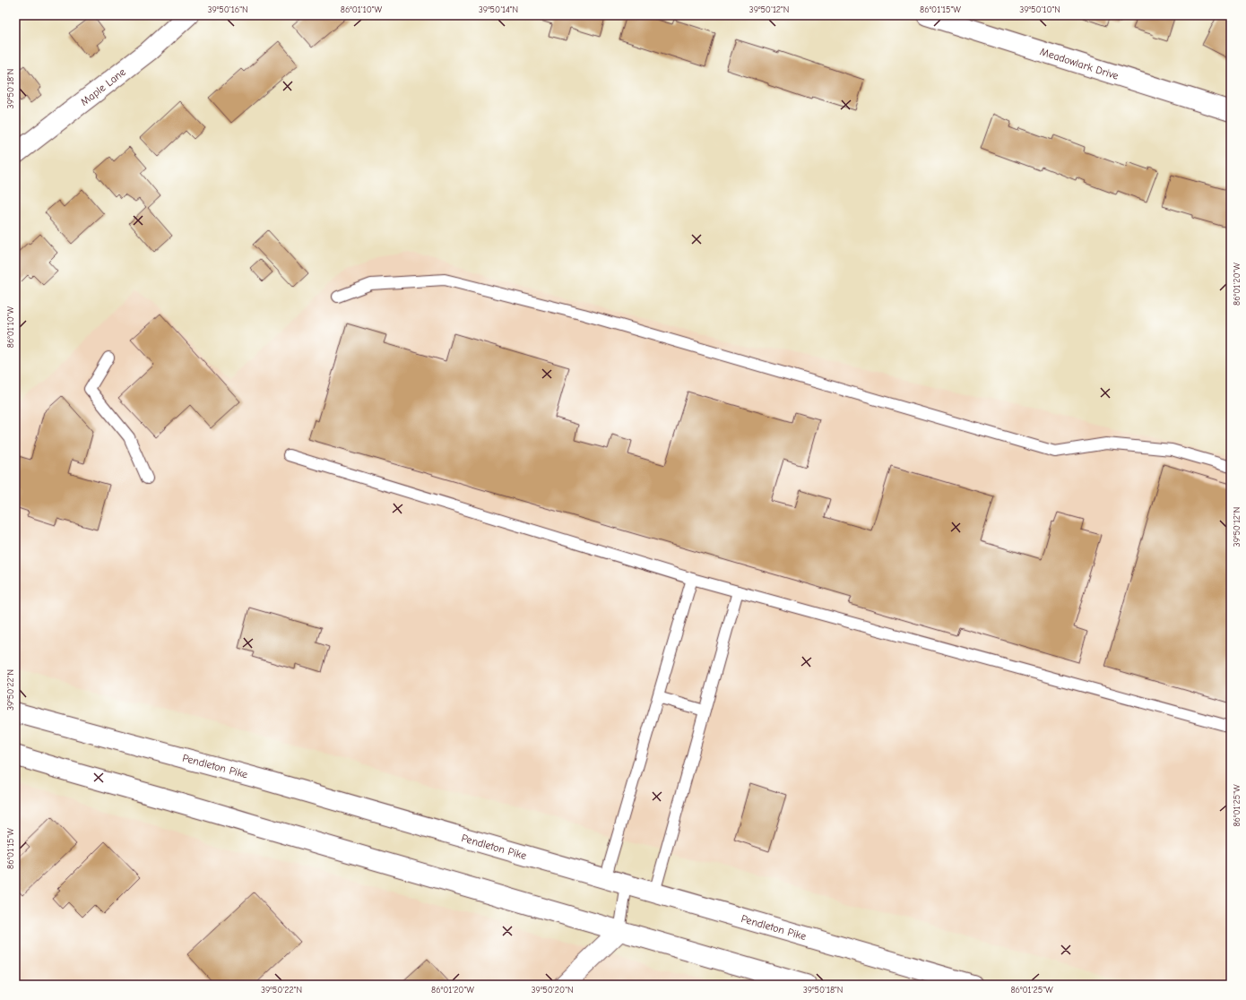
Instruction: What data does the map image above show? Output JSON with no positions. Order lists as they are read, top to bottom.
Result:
{
  "streets": {
    "main road": ["Meadowlark Drive", "Maple Lane", "Pendleton Pike"]
  },
  "coordinates": [
    "39°50'16\"N",
    "86°01'10\"W",
    "39°50'14\"N",
    "39°50'12\"N",
    "86°01'15\"W",
    "39°50'10\"N",
    "39°50'18\"N",
    "86°01'20\"W",
    "39°50'22\"N",
    "86°01'25\"W",
    "39°50'20\"N"
  ]
}
